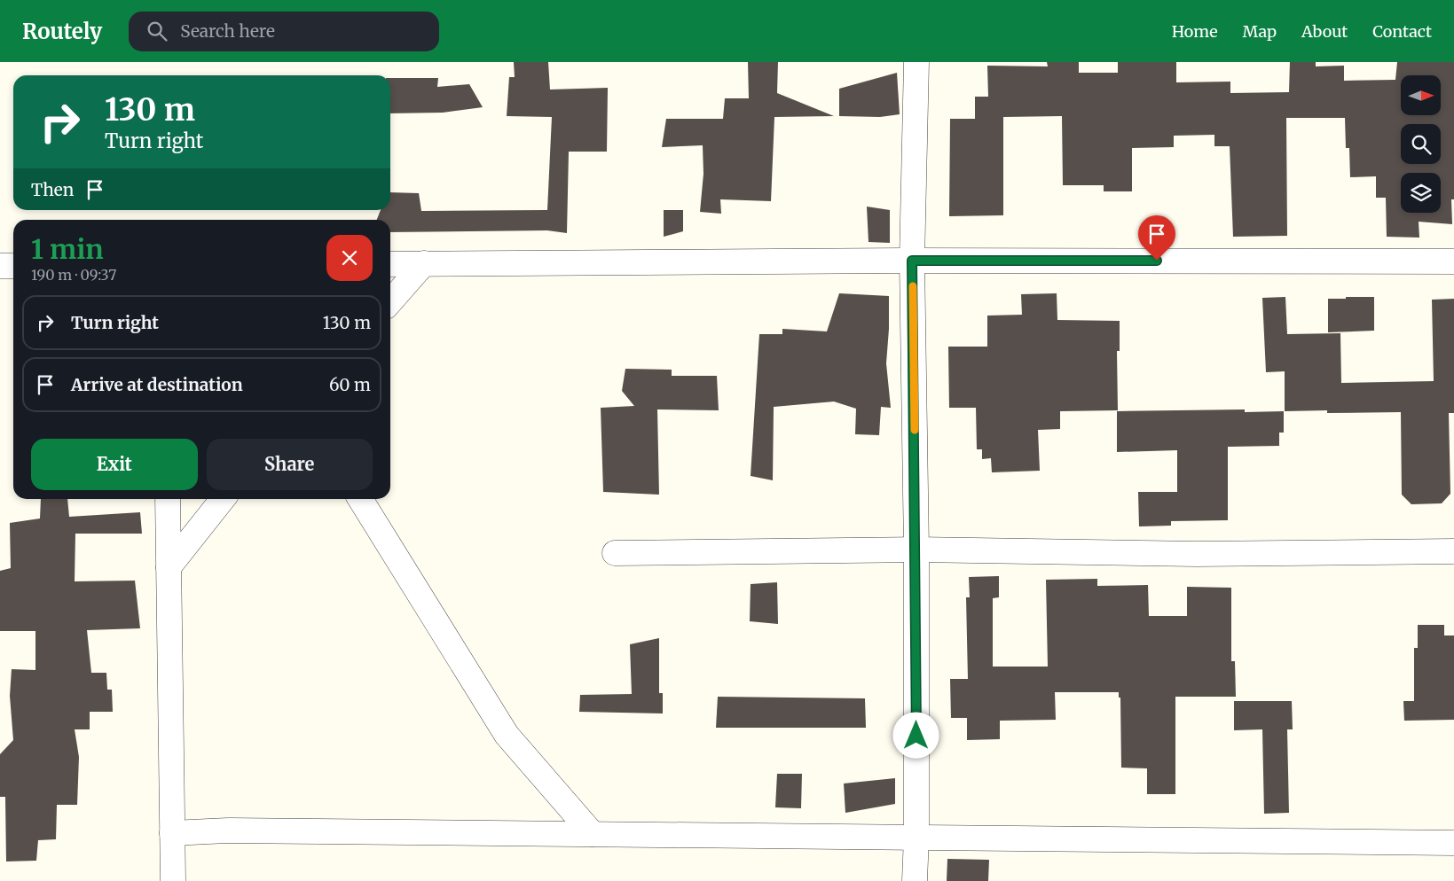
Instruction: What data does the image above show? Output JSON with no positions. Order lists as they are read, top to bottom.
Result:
{
  "north": "right",
  "page": {
    "header": "Routely",
    "search": "Search here",
    "nav": [
      "Home",
      "Map",
      "About",
      "Contact"
    ],
    "turn": ["130 m", "Turn right"],
    "then": "Then",
    "heading": ["1 min", "190 m · 09:37"],
    "list": [
      {
        "name": "Turn right",
        "value": "130 m"
      },
      {
        "name": "Arrive at destination",
        "value": "60 m"
      }
    ],
    "buttons": ["Exit", "Share"]
  }
}
